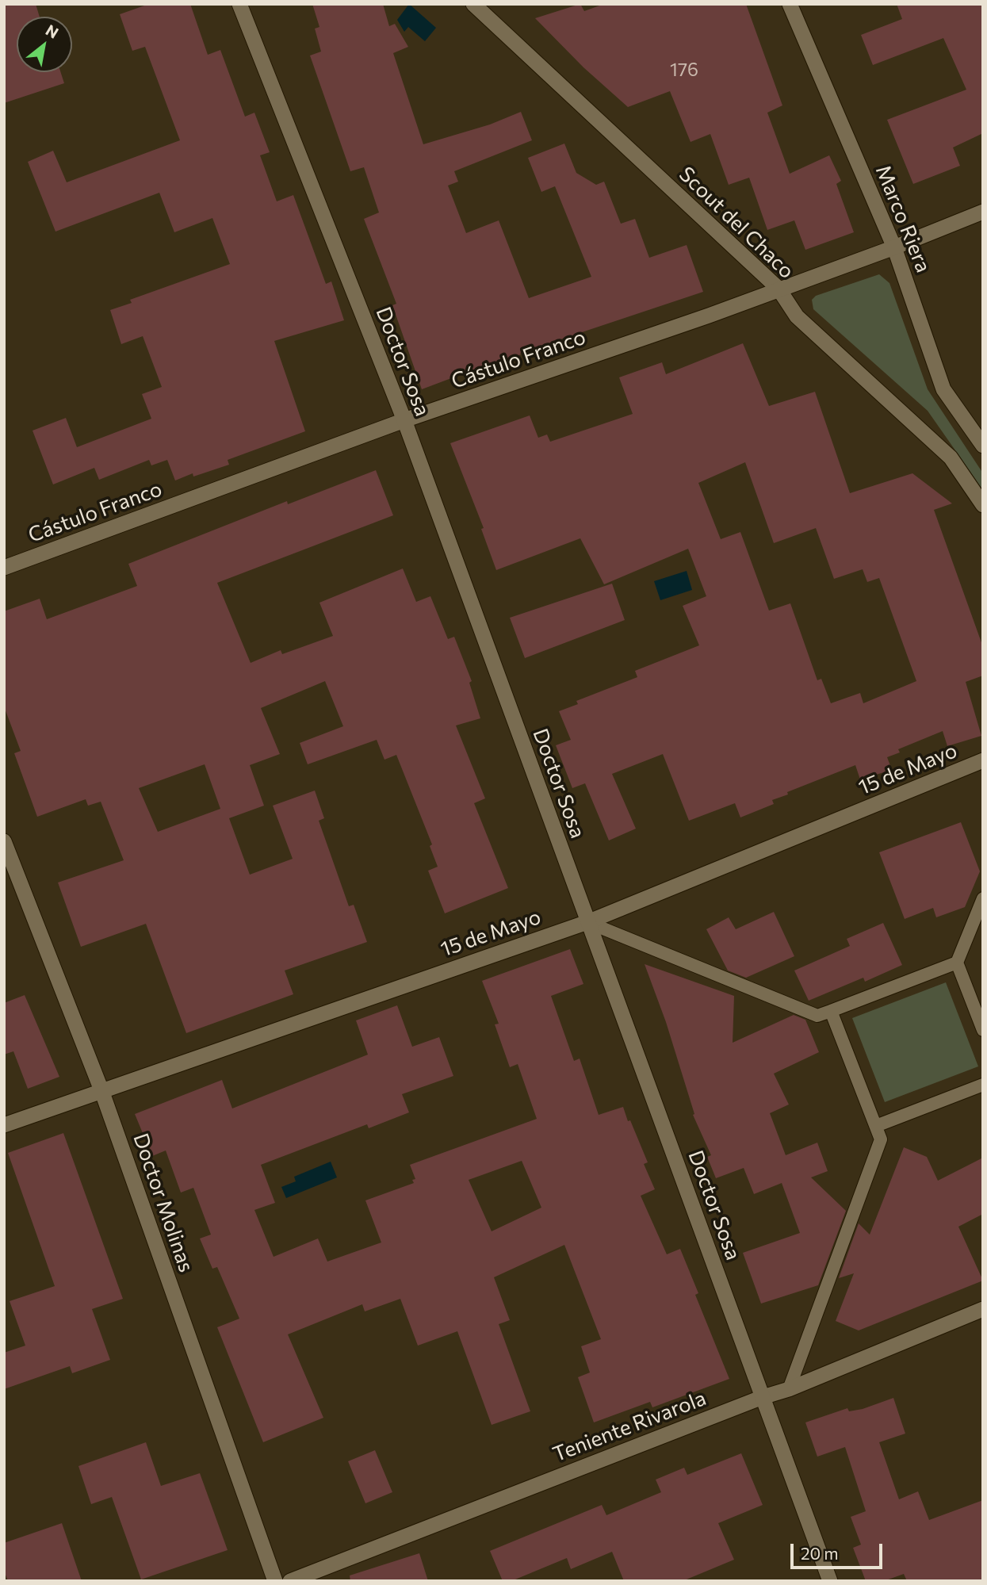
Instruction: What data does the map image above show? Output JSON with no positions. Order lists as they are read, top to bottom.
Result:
{
  "streets": {
    "street": [
      "Marco Riera",
      "Scout del Chaco",
      "Cástulo Franco",
      "Doctor Sosa",
      "15 de Mayo",
      "Doctor Molinas",
      "Teniente Rivarola"
    ]
  },
  "crossings": [
    ["Marco Riera", "Cástulo Franco"],
    ["Scout del Chaco", "Cástulo Franco"],
    ["Cástulo Franco", "Doctor Sosa"],
    ["Doctor Sosa", "15 de Mayo"],
    ["Doctor Sosa", "Teniente Rivarola"],
    ["15 de Mayo", "Doctor Molinas"]
  ],
  "house_numbers": ["176"],
  "scale_bar": "20 m",
  "north": "top right"
}
